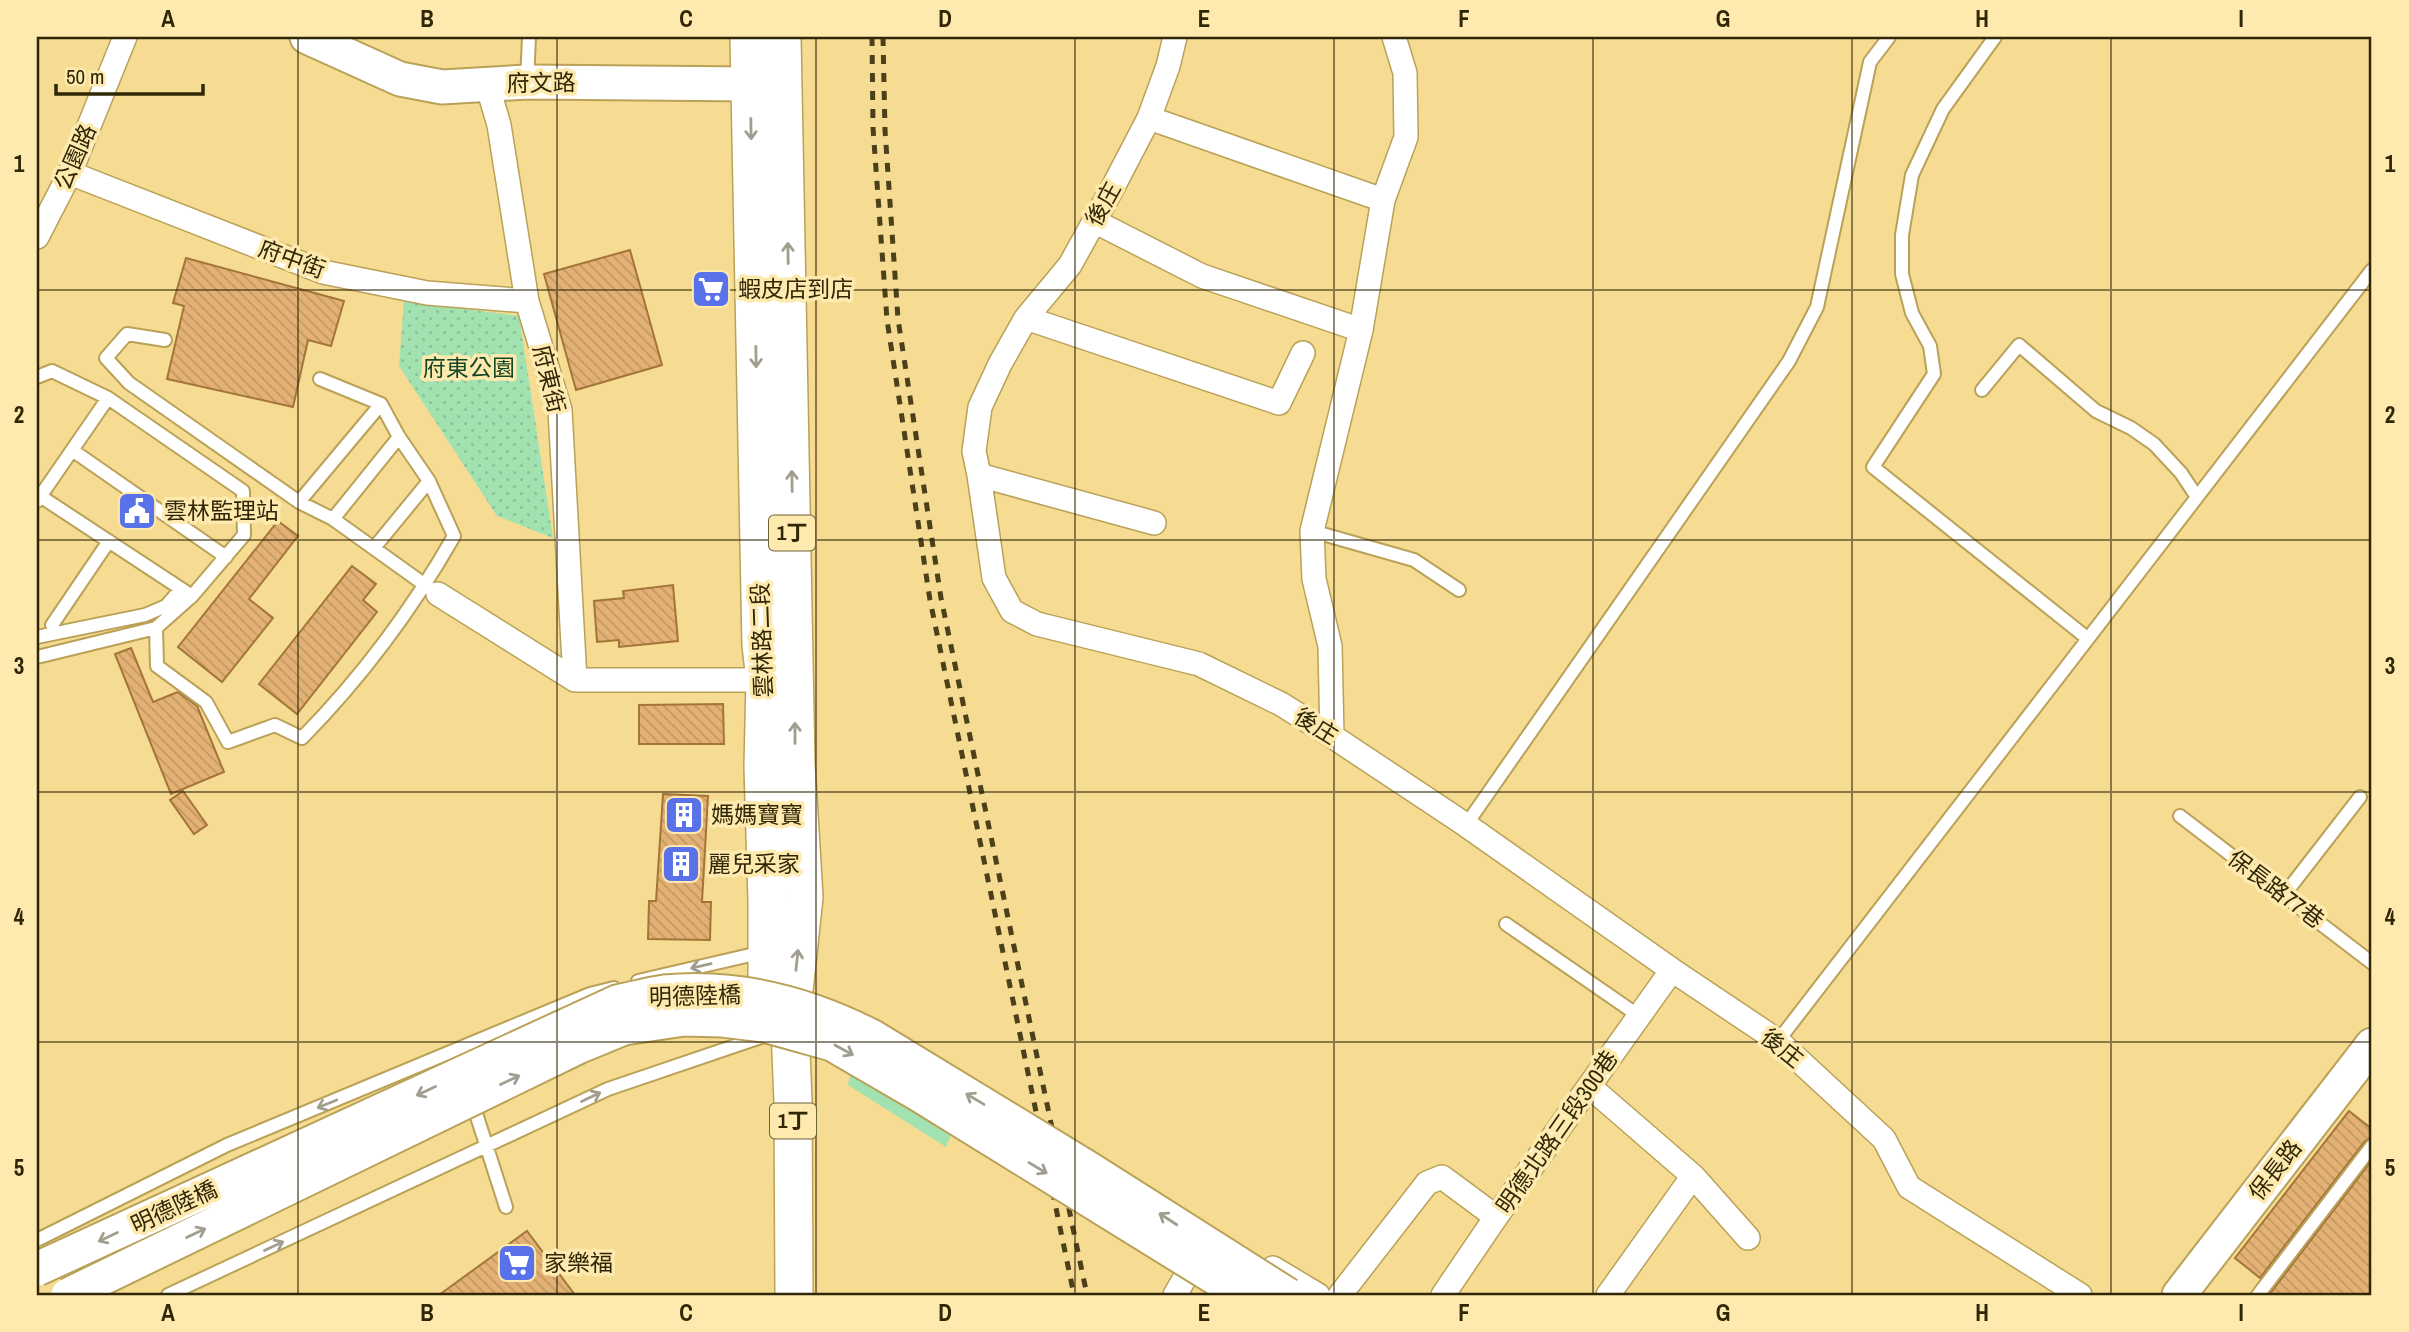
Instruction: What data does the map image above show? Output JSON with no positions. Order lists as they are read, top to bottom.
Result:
{
  "streets": {
    "main road": [
      "府文路",
      "1丁",
      "雲林路二段",
      "明德陸橋",
      "保長路"
    ],
    "street": [
      "公園路",
      "後庄",
      "府中街",
      "府東街",
      "明德北路三段300巷"
    ],
    "lane": ["保長路77巷"]
  },
  "crossings": [
    ["府文路", "府東街"],
    ["府文路", "雲林路二段"],
    ["公園路", "府中街"],
    ["後庄", "明德北路三段300巷"],
    ["府中街", "府東街"]
  ],
  "parks": ["府東公園"],
  "places": {
    "supermarket": ["蝦皮店到店", "家樂福"],
    "public building": ["雲林監理站"],
    "building": ["媽媽寶寶", "麗兒采家"]
  },
  "scale_bar": "50 m",
  "grid": {
    "columns": [
      "A",
      "B",
      "C",
      "D",
      "E",
      "F",
      "G",
      "H",
      "I"
    ],
    "rows": [
      "1",
      "2",
      "3",
      "4",
      "5"
    ]
  }
}
